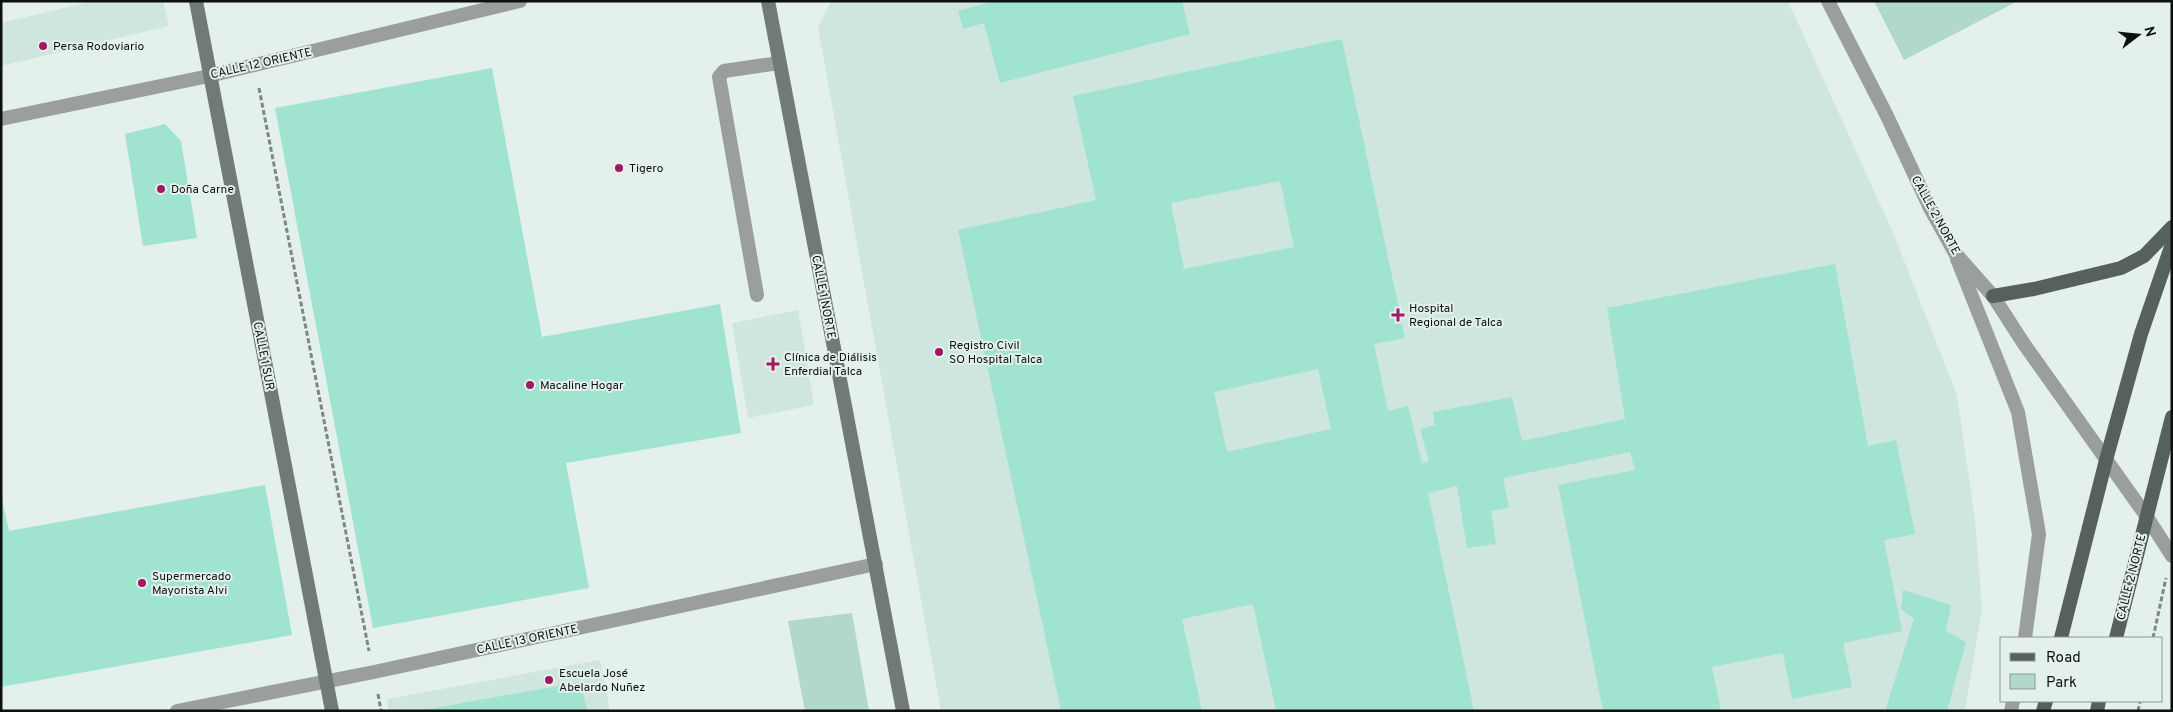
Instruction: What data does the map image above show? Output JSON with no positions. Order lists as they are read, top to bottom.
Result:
{
  "streets": {
    "main road": ["CALLE 2 NORTE", "CALLE 1 NORTE", "CALLE 1 SUR"],
    "street": ["CALLE 12 ORIENTE", "CALLE 13 ORIENTE"]
  },
  "crossings": [
    ["CALLE 12 ORIENTE", "CALLE 1 SUR"],
    ["CALLE 1 NORTE", "CALLE 13 ORIENTE"],
    ["CALLE 1 SUR", "CALLE 13 ORIENTE"]
  ],
  "places": {
    "other": [
      "Persa Rodoviario",
      "Tigero",
      "Doña Carne",
      "Registro Civil SO Hospital Talca",
      "Macaline Hogar",
      "Supermercado Mayorista Alvi",
      "Escuela José Abelardo Nuñez"
    ],
    "health": ["Hospital Regional de Talca", "Clínica de Diálisis Enferdial Talca"]
  },
  "legend": ["Road", "Park"],
  "north": "right"
}
